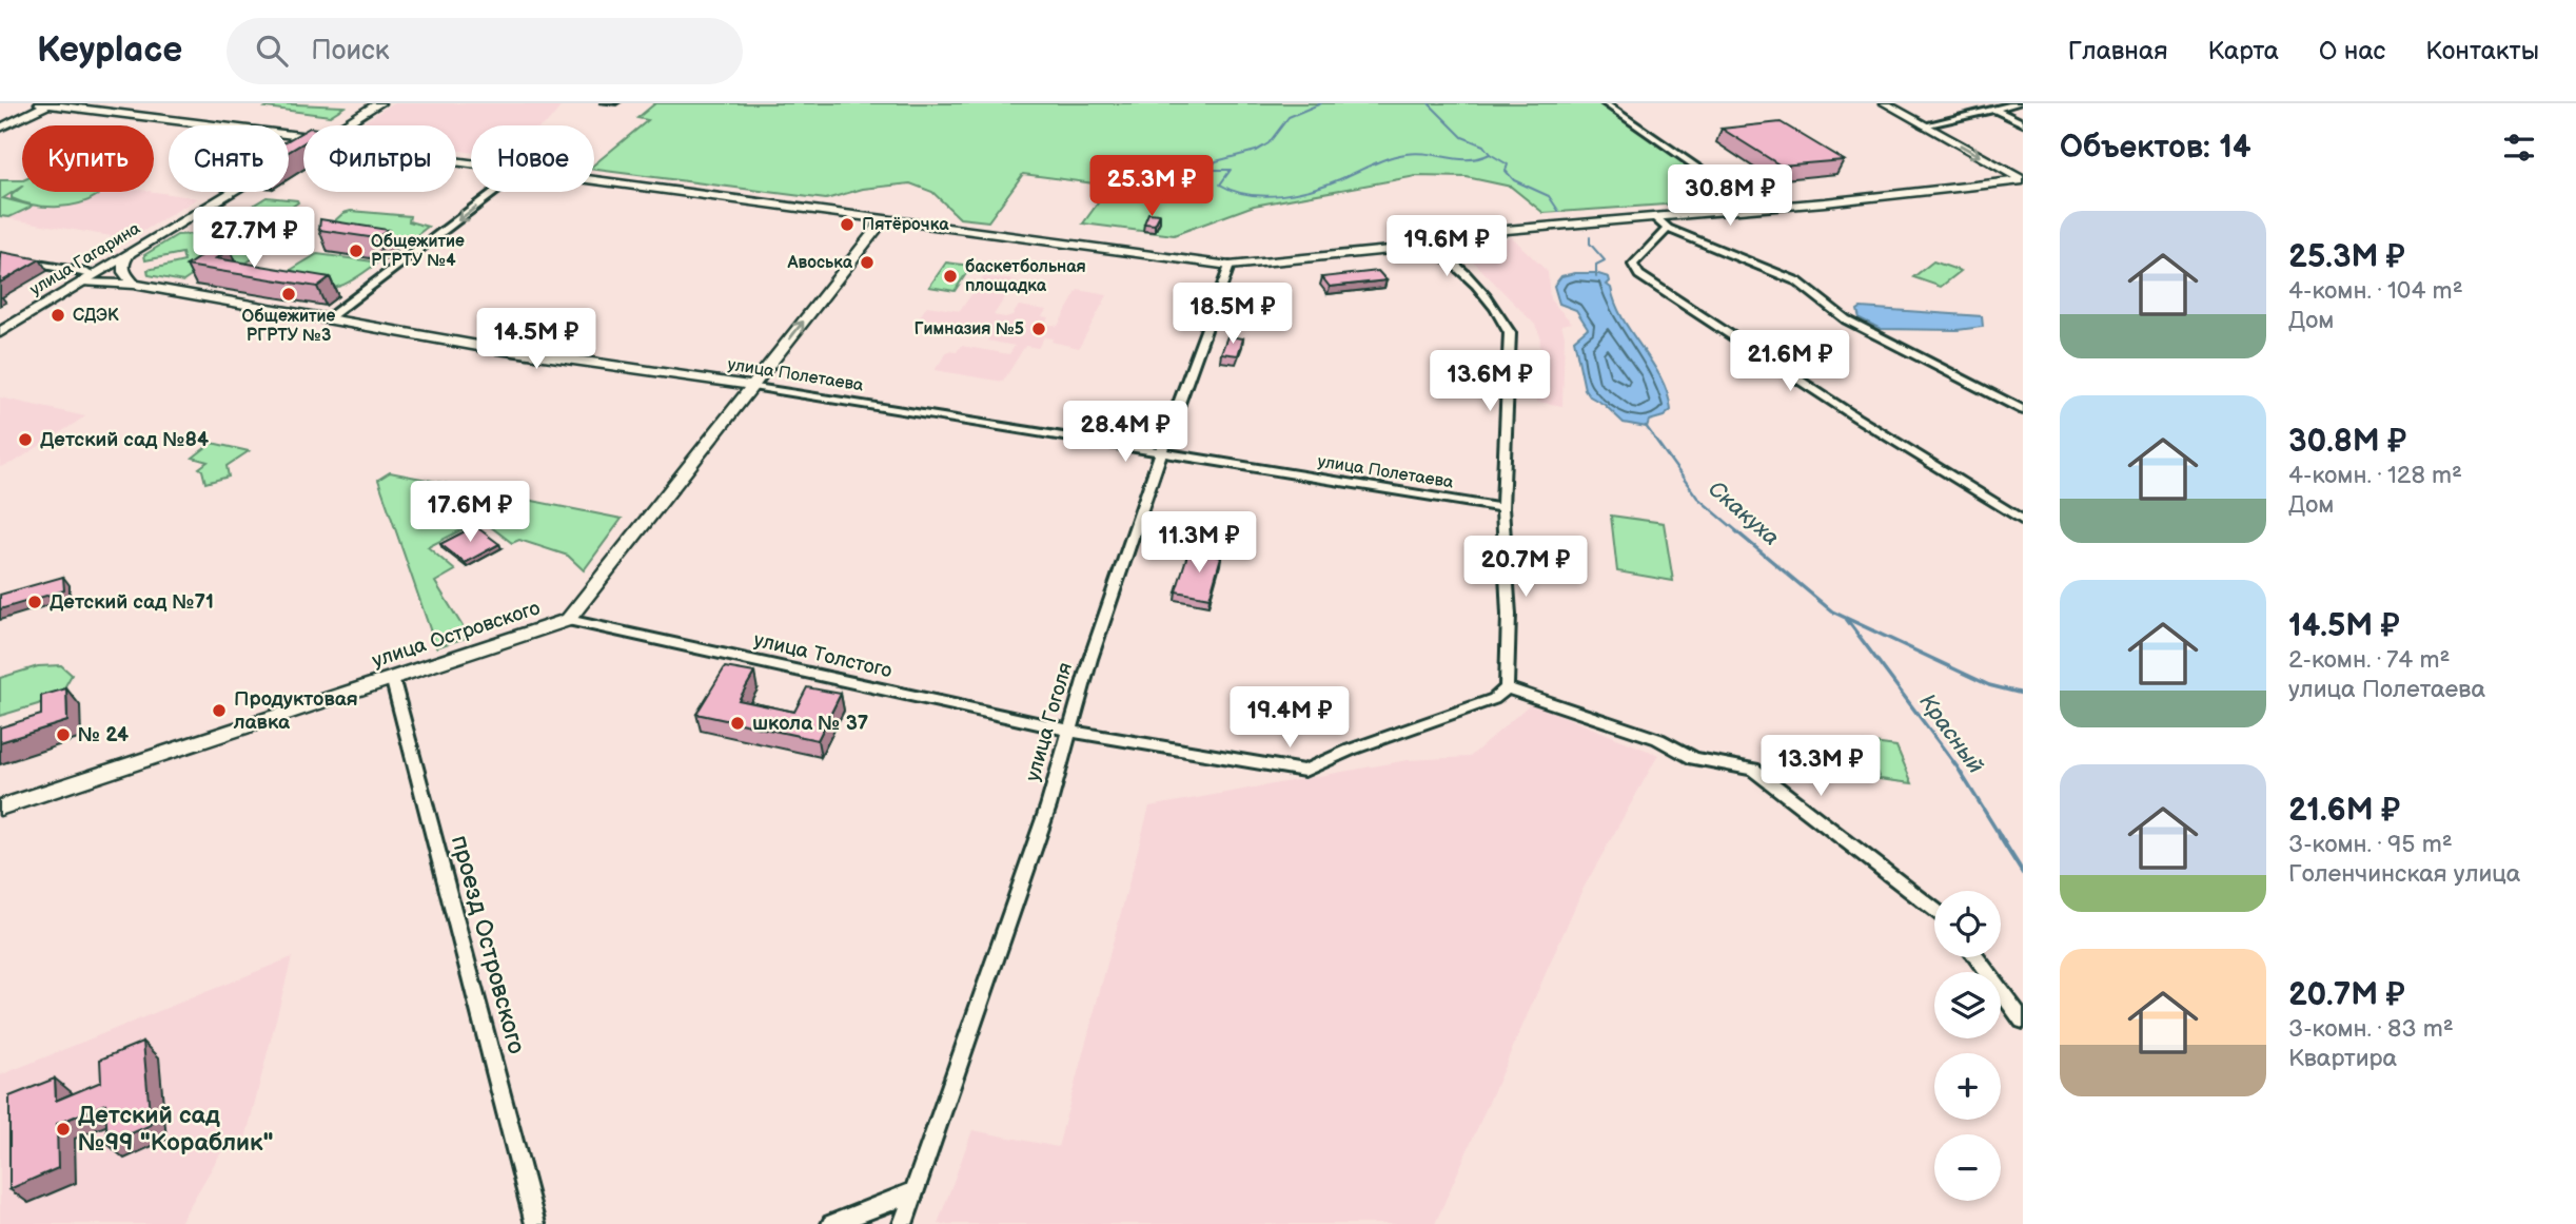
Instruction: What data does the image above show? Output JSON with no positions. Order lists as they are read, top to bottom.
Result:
{
  "streets": {
    "main road": ["улица Гагарина"],
    "street": [
      "улица Полетаева",
      "улица Островского",
      "улица Толстого",
      "улица Гоголя",
      "проезд Островского"
    ]
  },
  "crossings": [
    ["улица Гагарина", "улица Полетаева"],
    ["улица Полетаева", "улица Островского"],
    ["улица Полетаева", "улица Гоголя"],
    ["улица Островского", "улица Толстого"],
    ["улица Островского", "проезд Островского"],
    ["улица Толстого", "улица Гоголя"]
  ],
  "water": ["Скакуха", "Красный"],
  "places": [
    "Пятёрочка",
    "Общежитие РГРТУ №4",
    "Авоська",
    "баскетбольная площадка",
    "Общежитие РГРТУ №3",
    "СДЭК",
    "Гимназия №5",
    "Детский сад №84",
    "Детский сад №71",
    "Продуктовая лавка",
    "школа № 37",
    "№ 24",
    "Детский сад №99 \"Кораблик\""
  ],
  "page": {
    "header": "Keyplace",
    "search": "Поиск",
    "nav": [
      "Главная",
      "Карта",
      "О нас",
      "Контакты"
    ],
    "heading": "Объектов: 14",
    "chip": [
      "Купить",
      "Снять",
      "Фильтры",
      "Новое"
    ],
    "price": [
      "25.3M ₽",
      "30.8M ₽",
      "27.7M ₽",
      "19.6M ₽",
      "18.5M ₽",
      "14.5M ₽",
      "21.6M ₽",
      "13.6M ₽",
      "28.4M ₽",
      "17.6M ₽",
      "11.3M ₽",
      "20.7M ₽",
      "19.4M ₽",
      "13.3M ₽"
    ],
    "list": [
      {
        "name": "25.3M ₽",
        "note": "4-комн. · 104 m² · Дом"
      },
      {
        "name": "30.8M ₽",
        "note": "4-комн. · 128 m² · Дом"
      },
      {
        "name": "14.5M ₽",
        "note": "2-комн. · 74 m² · улица Полетаева"
      },
      {
        "name": "21.6M ₽",
        "note": "3-комн. · 95 m² · Голенчинская улица"
      },
      {
        "name": "20.7M ₽",
        "note": "3-комн. · 83 m² · Квартира"
      }
    ],
    "map_buttons": ["+", "−"]
  }
}
